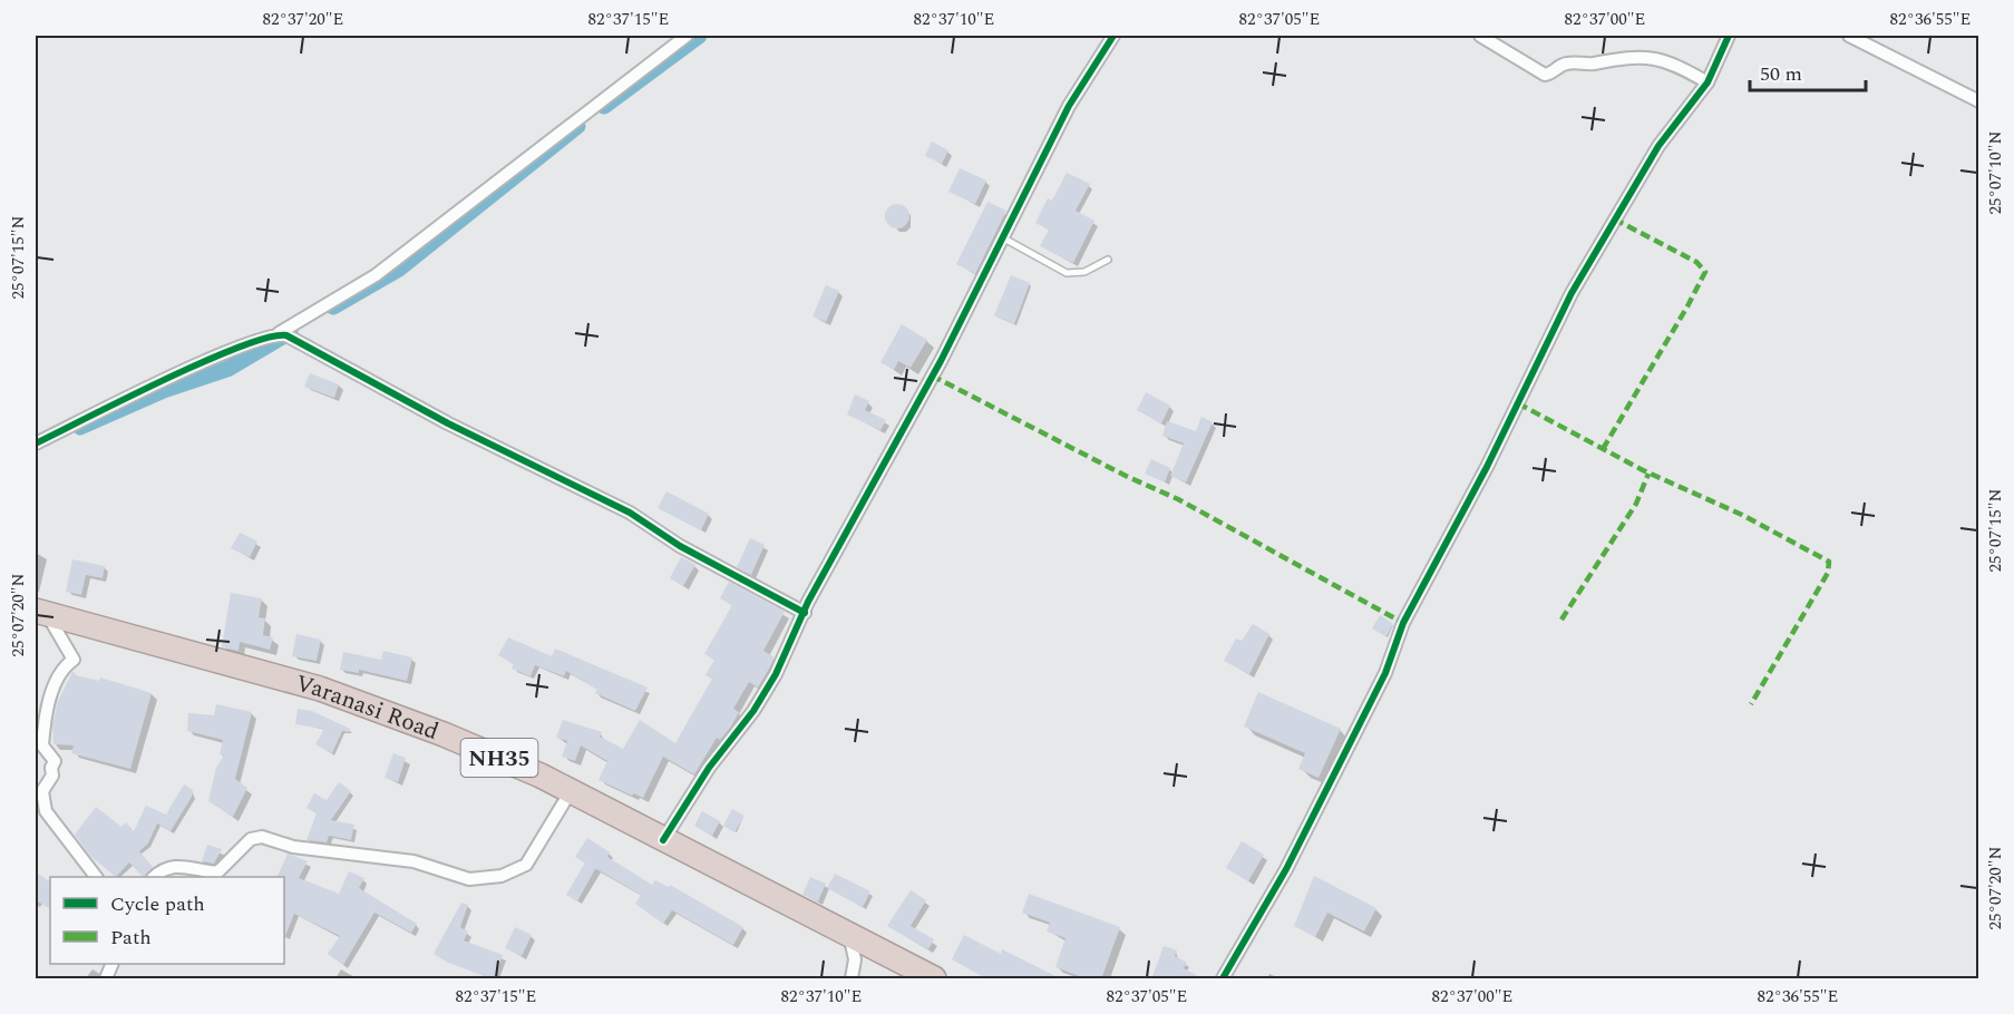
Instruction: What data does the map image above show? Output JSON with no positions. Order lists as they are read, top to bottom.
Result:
{
  "streets": {
    "highway": ["Varanasi Road", "NH35"]
  },
  "legend": ["Cycle path", "Path"],
  "scale_bar": "50 m",
  "coordinates": [
    "82°37'20\"E",
    "82°37'15\"E",
    "82°37'10\"E",
    "82°37'05\"E",
    "82°37'00\"E",
    "82°36'55\"E",
    "25°07'10\"N",
    "25°07'15\"N",
    "25°07'20\"N"
  ]
}
